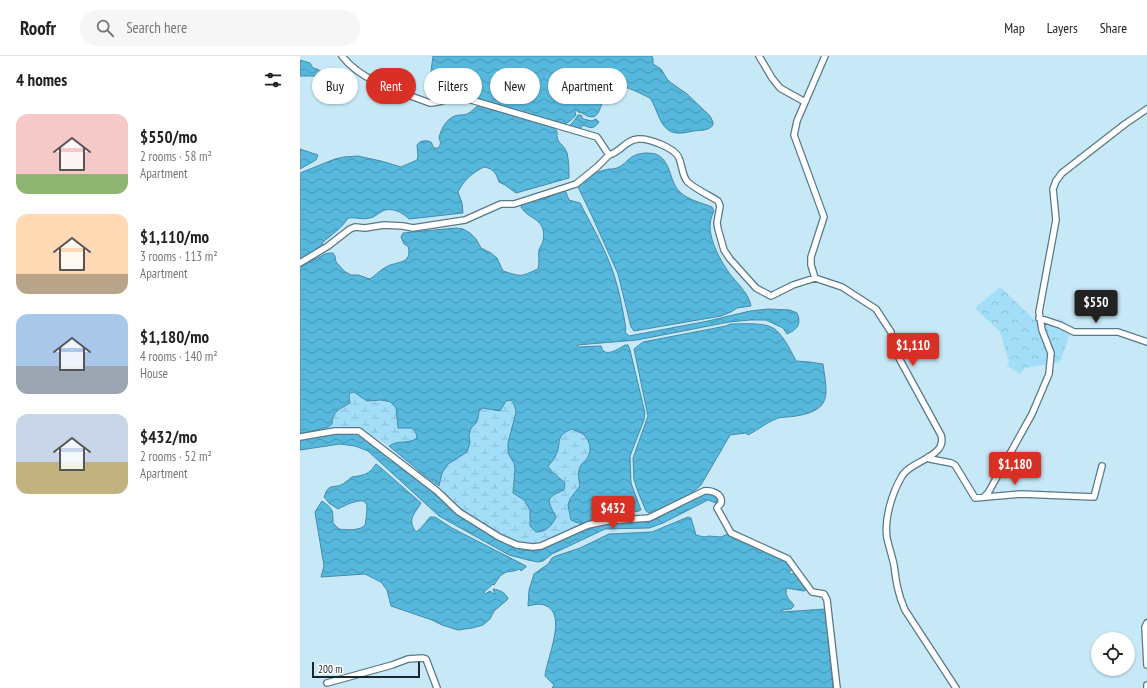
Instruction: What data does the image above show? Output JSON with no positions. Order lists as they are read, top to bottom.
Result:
{
  "scale_bar": "200 m",
  "page": {
    "header": "Roofr",
    "search": "Search here",
    "nav": ["Map", "Layers", "Share"],
    "heading": "4 homes",
    "chip": [
      "Buy",
      "Rent",
      "Filters",
      "New",
      "Apartment"
    ],
    "list": [
      {
        "name": "$550/mo",
        "note": "2 rooms · 58 m² · Apartment"
      },
      {
        "name": "$1,110/mo",
        "note": "3 rooms · 113 m² · Apartment"
      },
      {
        "name": "$1,180/mo",
        "note": "4 rooms · 140 m² · House"
      },
      {
        "name": "$432/mo",
        "note": "2 rooms · 52 m² · Apartment"
      }
    ],
    "price": [
      "$550",
      "$1,110",
      "$1,180",
      "$432"
    ],
    "scale": "200 m"
  }
}
